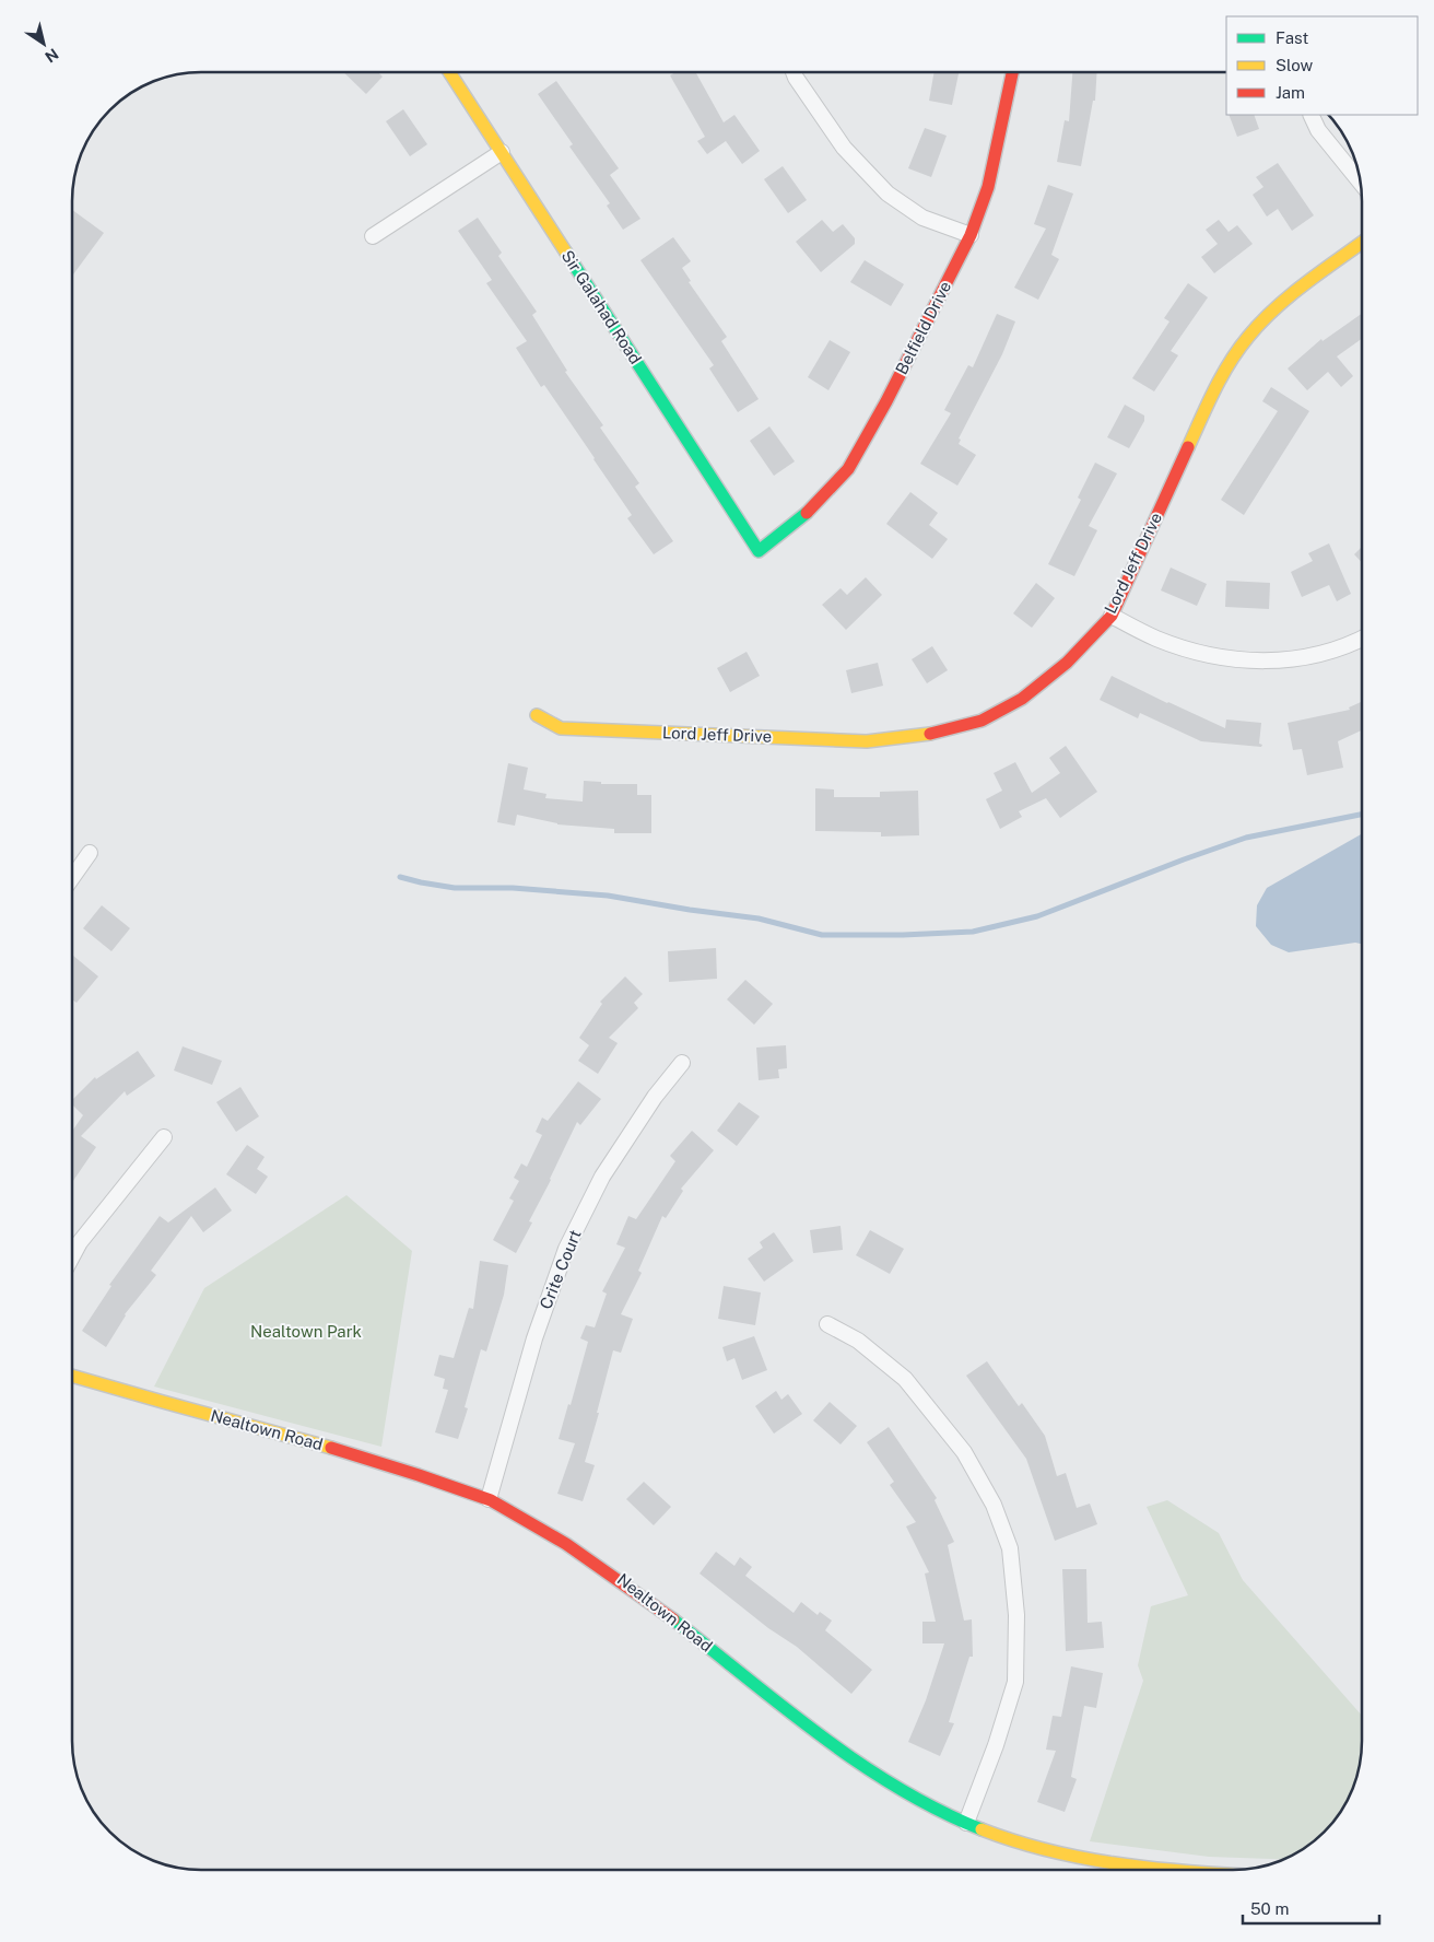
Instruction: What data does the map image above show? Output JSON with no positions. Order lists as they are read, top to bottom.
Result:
{
  "streets": {
    "street": [
      "Sir Galahad Road",
      "Belfield Drive",
      "Lord Jeff Drive",
      "Crite Court",
      "Nealtown Road"
    ]
  },
  "crossings": [
    ["Sir Galahad Road", "Belfield Drive"],
    ["Crite Court", "Nealtown Road"]
  ],
  "parks": ["Nealtown Park"],
  "legend": ["Fast", "Slow", "Jam"],
  "scale_bar": "50 m",
  "north": "bottom right"
}
